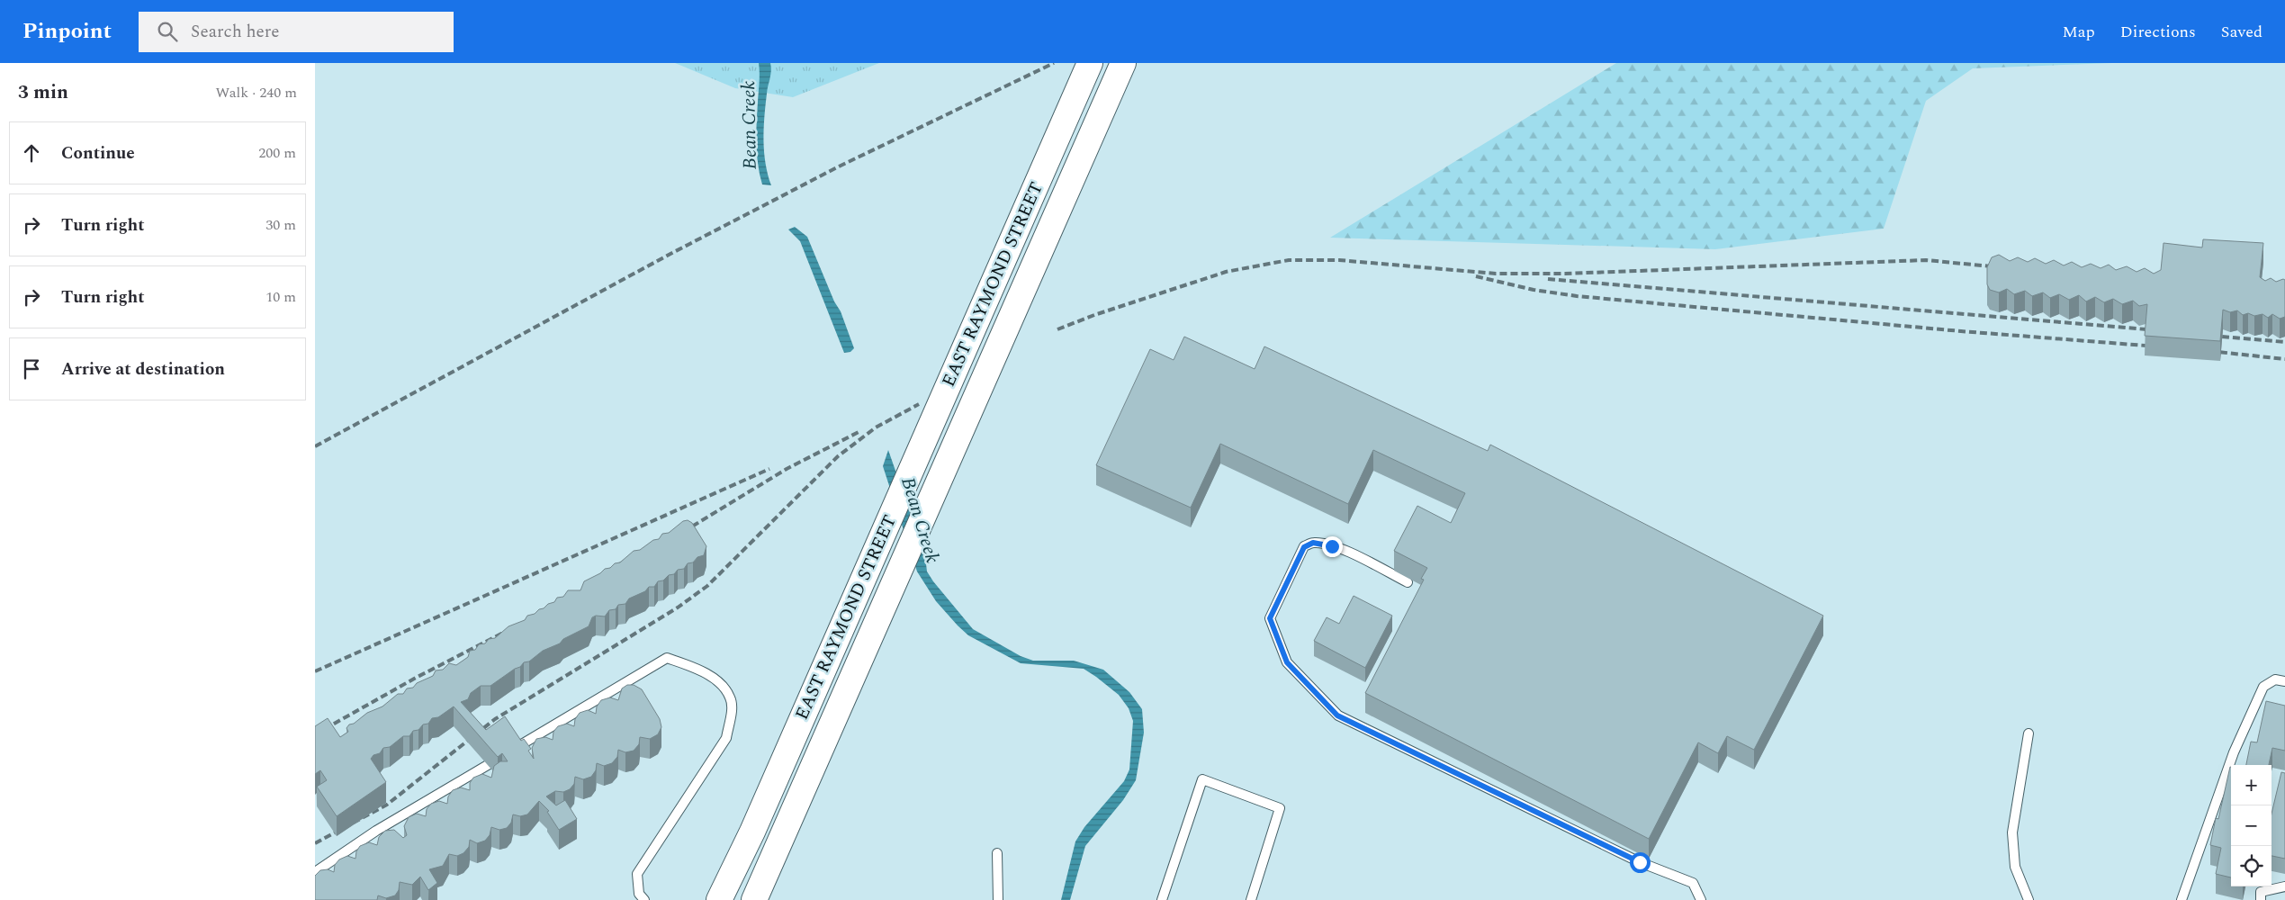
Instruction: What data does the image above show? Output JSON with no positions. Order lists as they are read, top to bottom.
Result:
{
  "streets": {
    "main road": ["EAST RAYMOND STREET"]
  },
  "water": ["Bean Creek"],
  "page": {
    "header": "Pinpoint",
    "search": "Search here",
    "nav": ["Map", "Directions", "Saved"],
    "heading": ["3 min", "Walk · 240 m"],
    "list": [
      ["Continue", "200 m"],
      ["Turn right", "30 m"],
      ["Turn right", "10 m"],
      "Arrive at destination"
    ],
    "map_buttons": ["+", "−"]
  }
}
